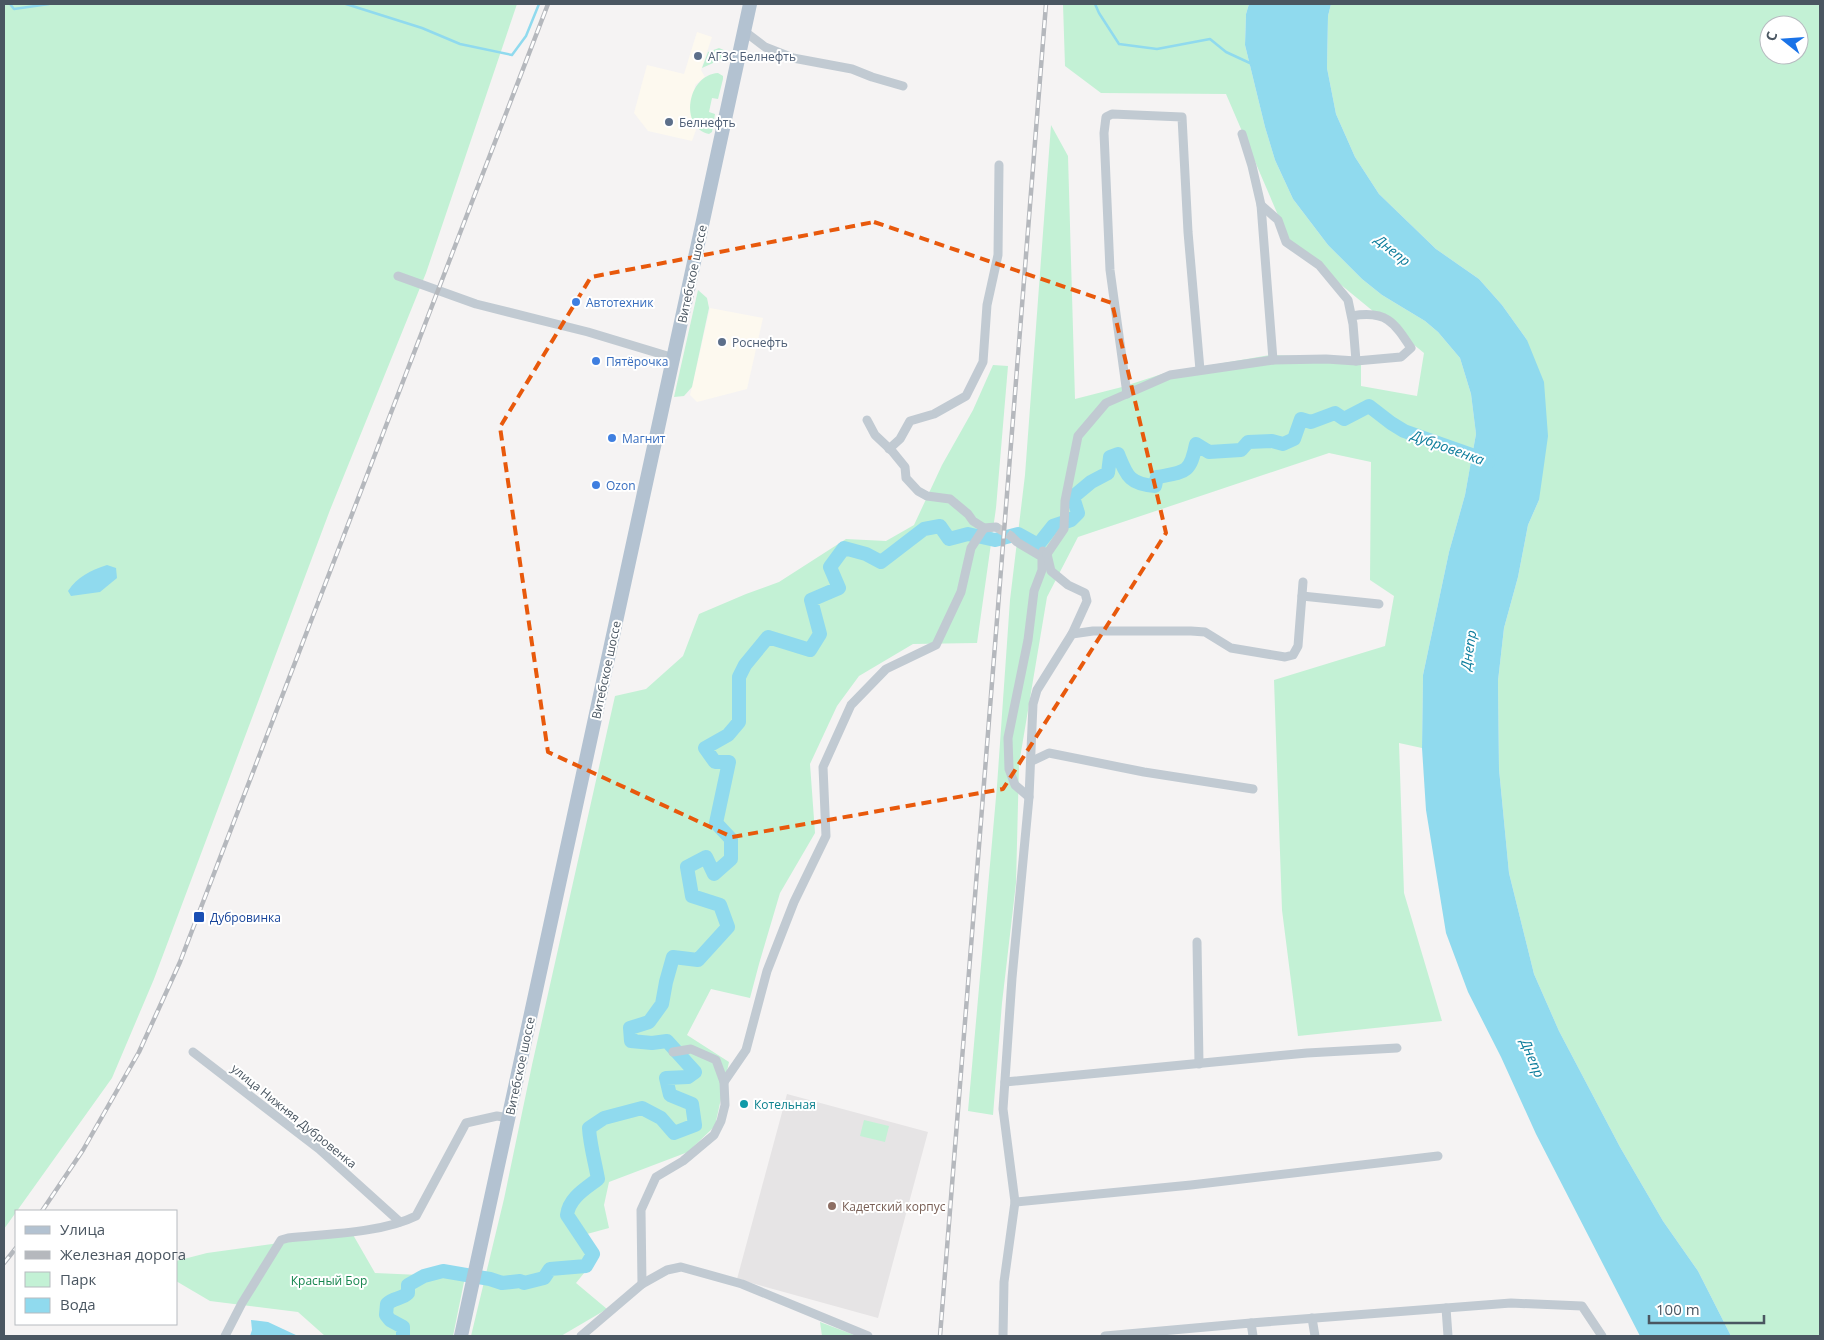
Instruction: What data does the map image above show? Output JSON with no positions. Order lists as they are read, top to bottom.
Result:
{
  "streets": {
    "main road": ["Витебское шоссе"],
    "street": ["улица Нижняя Дубровенка"]
  },
  "water": ["Днепр", "Дубровенка"],
  "parks": ["Красный Бор"],
  "places": {
    "other": [
      "АГЗС Белнефть",
      "Белнефть",
      "Автотехник",
      "Роснефть",
      "Пятёрочка",
      "Магнит",
      "Ozon",
      "Котельная",
      "Кадетский корпус"
    ],
    "transit": ["Дубровинка"]
  },
  "legend": [
    "Улица",
    "Железная дорога",
    "Парк",
    "Вода"
  ],
  "scale_bar": "100 m",
  "north": "left"
}
